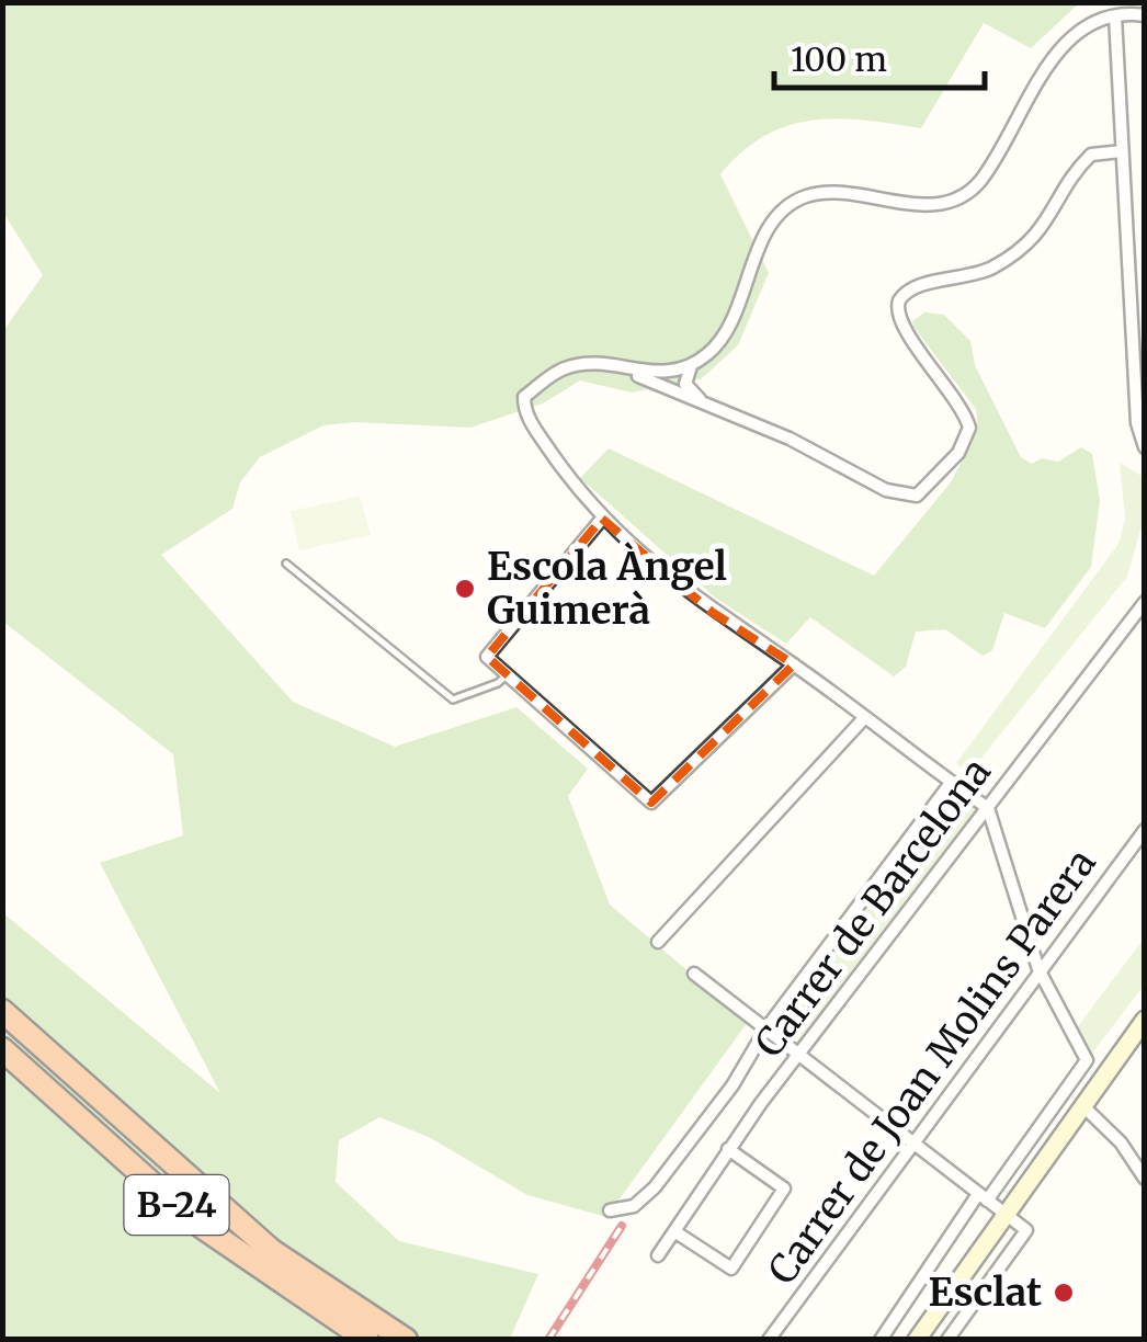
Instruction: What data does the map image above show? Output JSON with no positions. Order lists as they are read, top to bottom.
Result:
{
  "streets": {
    "highway": ["B-24"],
    "street": ["Carrer de Barcelona", "Carrer de Joan Molins Parera"]
  },
  "crossings": [
    ["Carrer de Barcelona", "Carrer de Joan Molins Parera"]
  ],
  "places": ["Escola Àngel Guimerà", "Esclat"],
  "scale_bar": "100 m"
}
